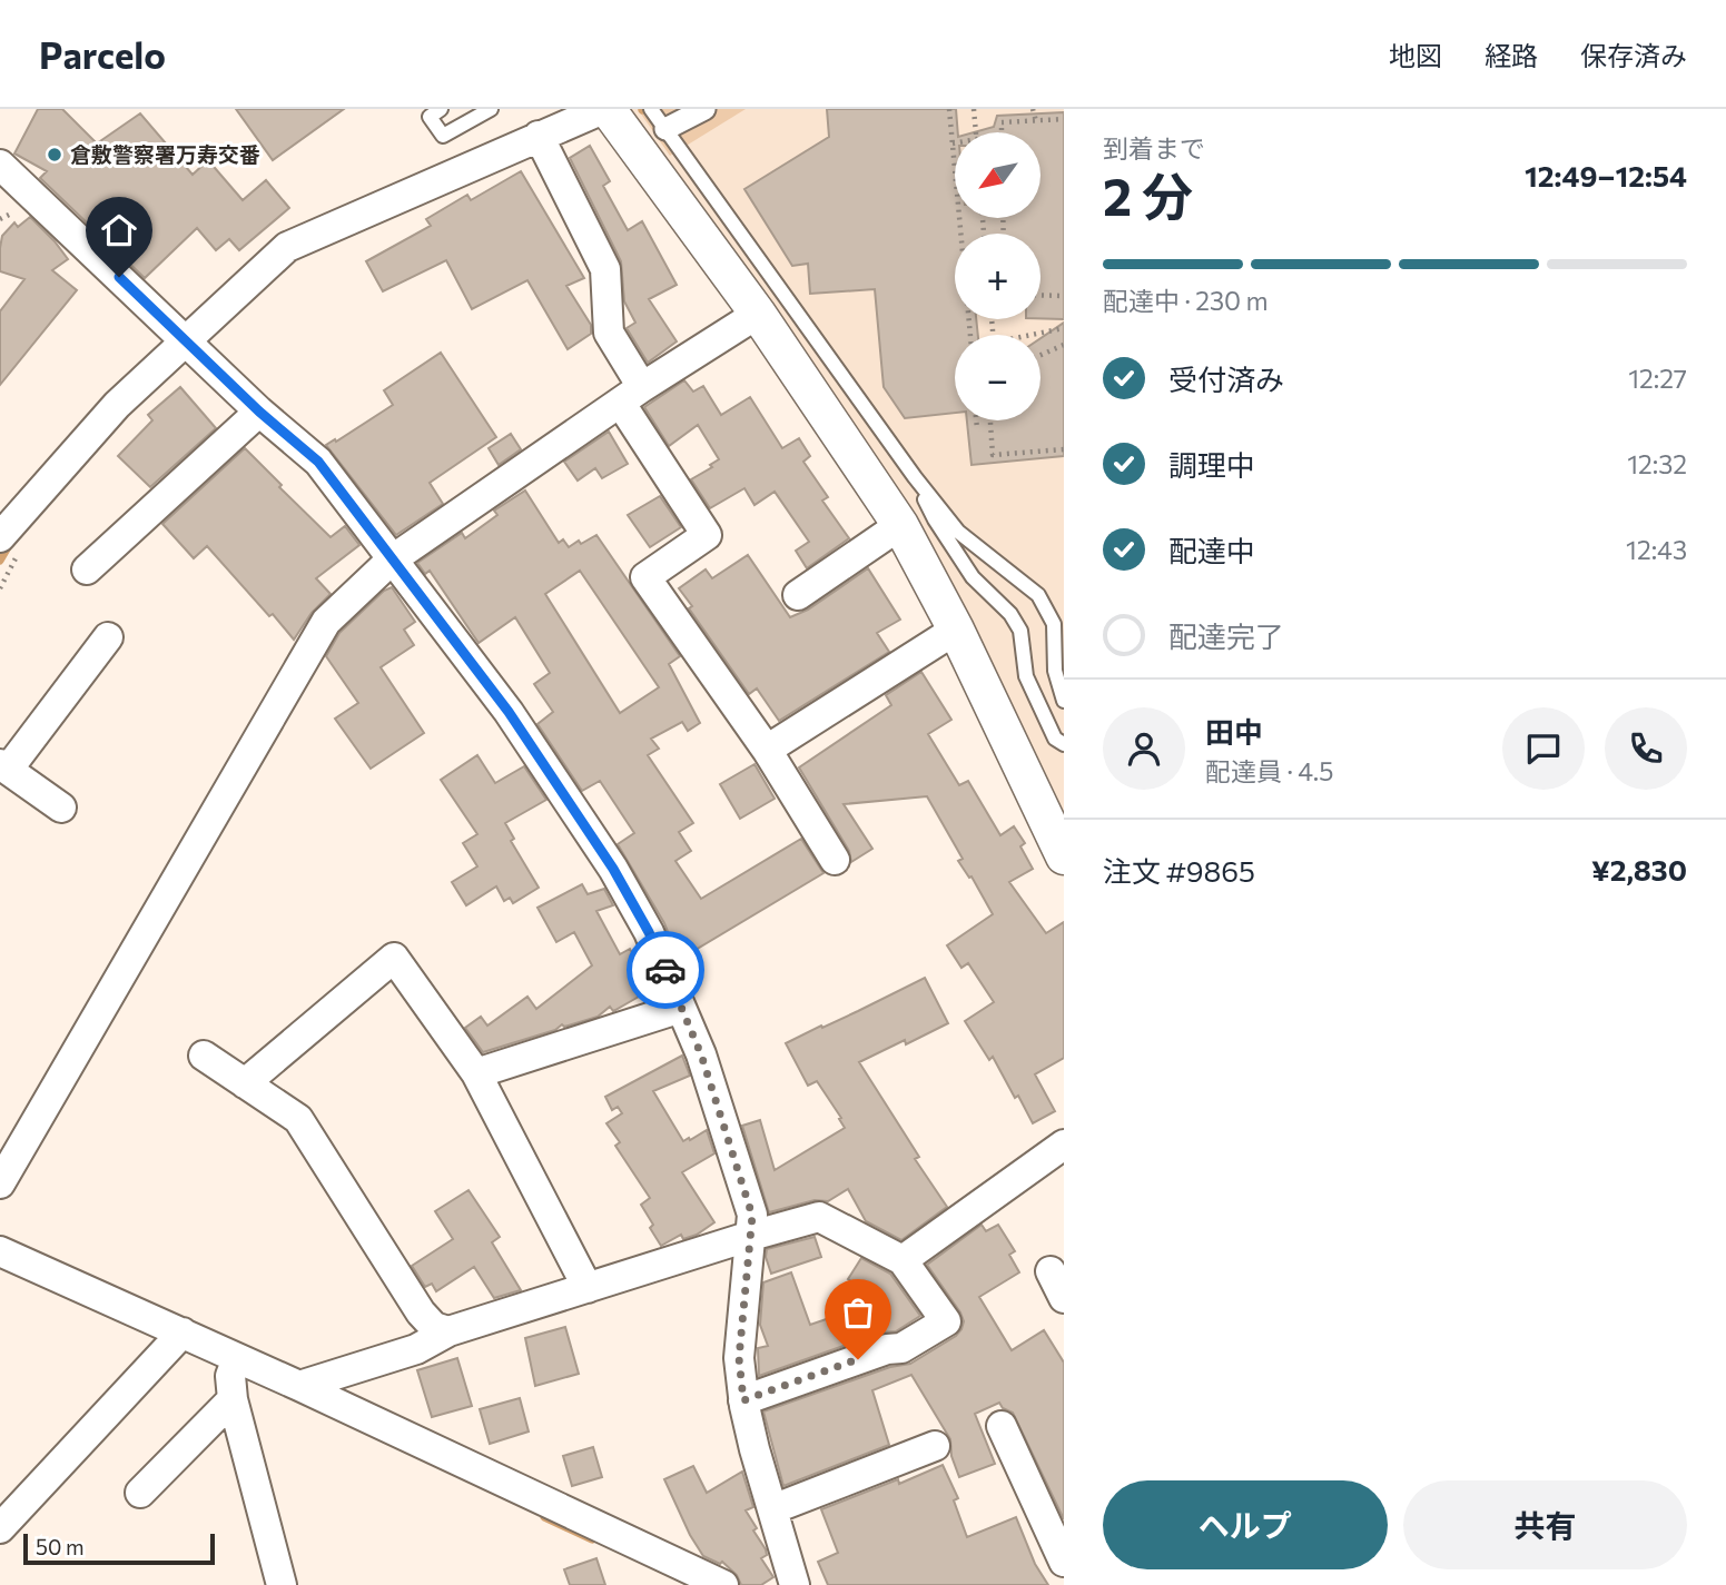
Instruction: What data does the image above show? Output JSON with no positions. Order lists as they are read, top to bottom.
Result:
{
  "places": ["倉敷警察署万寿交番"],
  "scale_bar": "50 m",
  "north": "bottom left",
  "page": {
    "header": "Parcelo",
    "nav": ["地図", "経路", "保存済み"],
    "heading": ["2 分", "到着まで", "12:49–12:54"],
    "panel": [
      "田中",
      "配達員 · 4.5",
      "注文 #9865",
      "¥2,830"
    ],
    "map_buttons": ["+", "−"],
    "bar": "配達中 · 230 m",
    "list": [
      ["受付済み", "12:27"],
      ["調理中", "12:32"],
      ["配達中", "12:43"],
      "配達完了"
    ],
    "buttons": ["ヘルプ", "共有"],
    "scale": "50 m"
  }
}
